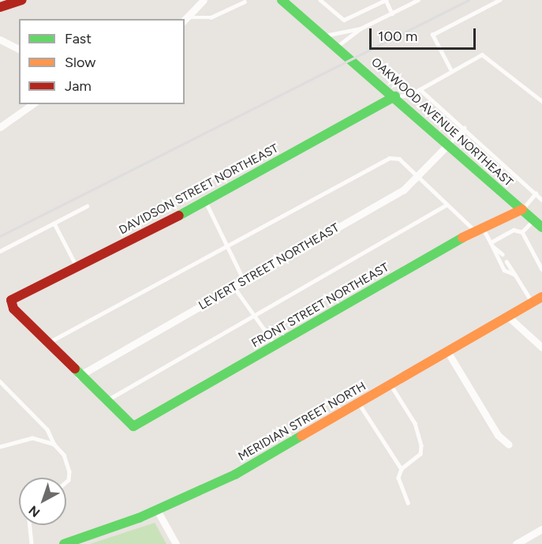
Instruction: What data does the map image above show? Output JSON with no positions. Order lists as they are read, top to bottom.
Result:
{
  "streets": {
    "main road": [
      "OAKWOOD AVENUE NORTHEAST",
      "DAVIDSON STREET NORTHEAST",
      "FRONT STREET NORTHEAST",
      "MERIDIAN STREET NORTH"
    ],
    "street": ["LEVERT STREET NORTHEAST"]
  },
  "crossings": [
    ["OAKWOOD AVENUE NORTHEAST", "DAVIDSON STREET NORTHEAST"],
    ["OAKWOOD AVENUE NORTHEAST", "LEVERT STREET NORTHEAST"],
    ["OAKWOOD AVENUE NORTHEAST", "FRONT STREET NORTHEAST"]
  ],
  "legend": ["Fast", "Slow", "Jam"],
  "scale_bar": "100 m",
  "north": "bottom left"
}
